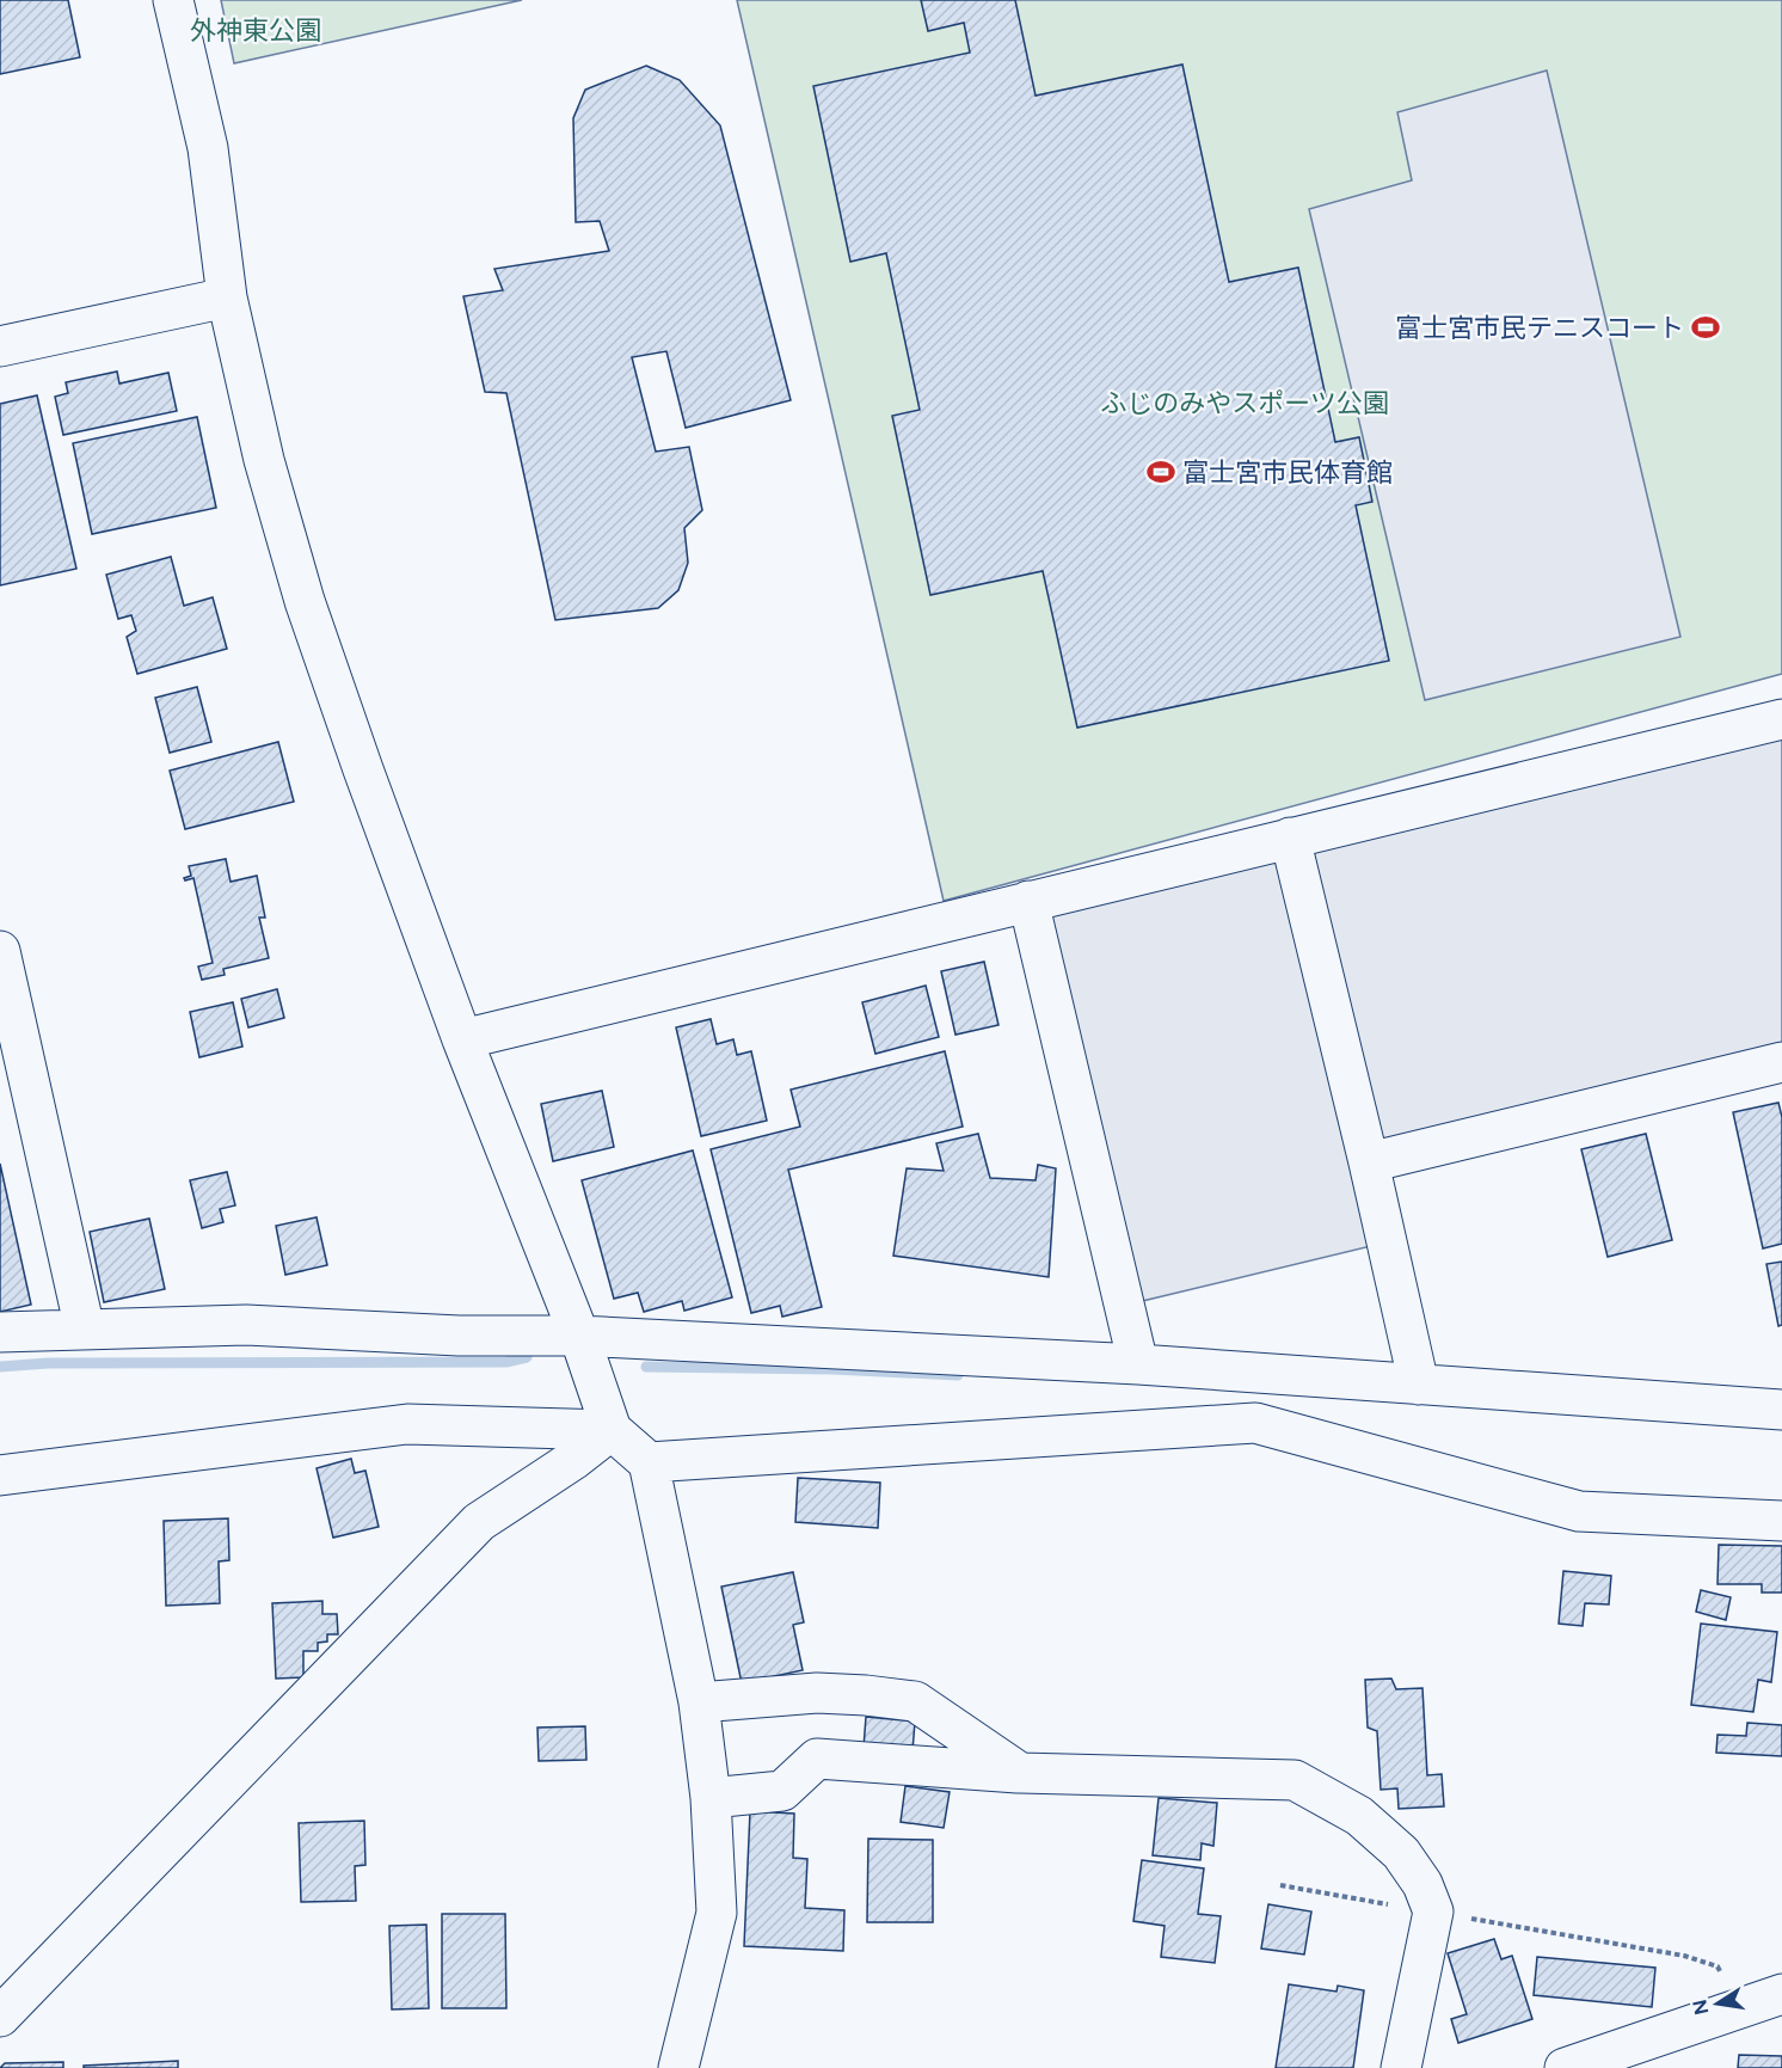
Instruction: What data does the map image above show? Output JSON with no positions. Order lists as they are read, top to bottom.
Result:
{
  "parks": ["外神東公園", "ふじのみやスポーツ公園"],
  "places": {
    "sports": ["富士宮市民テニスコート", "富士宮市民体育館"]
  },
  "north": "left"
}
